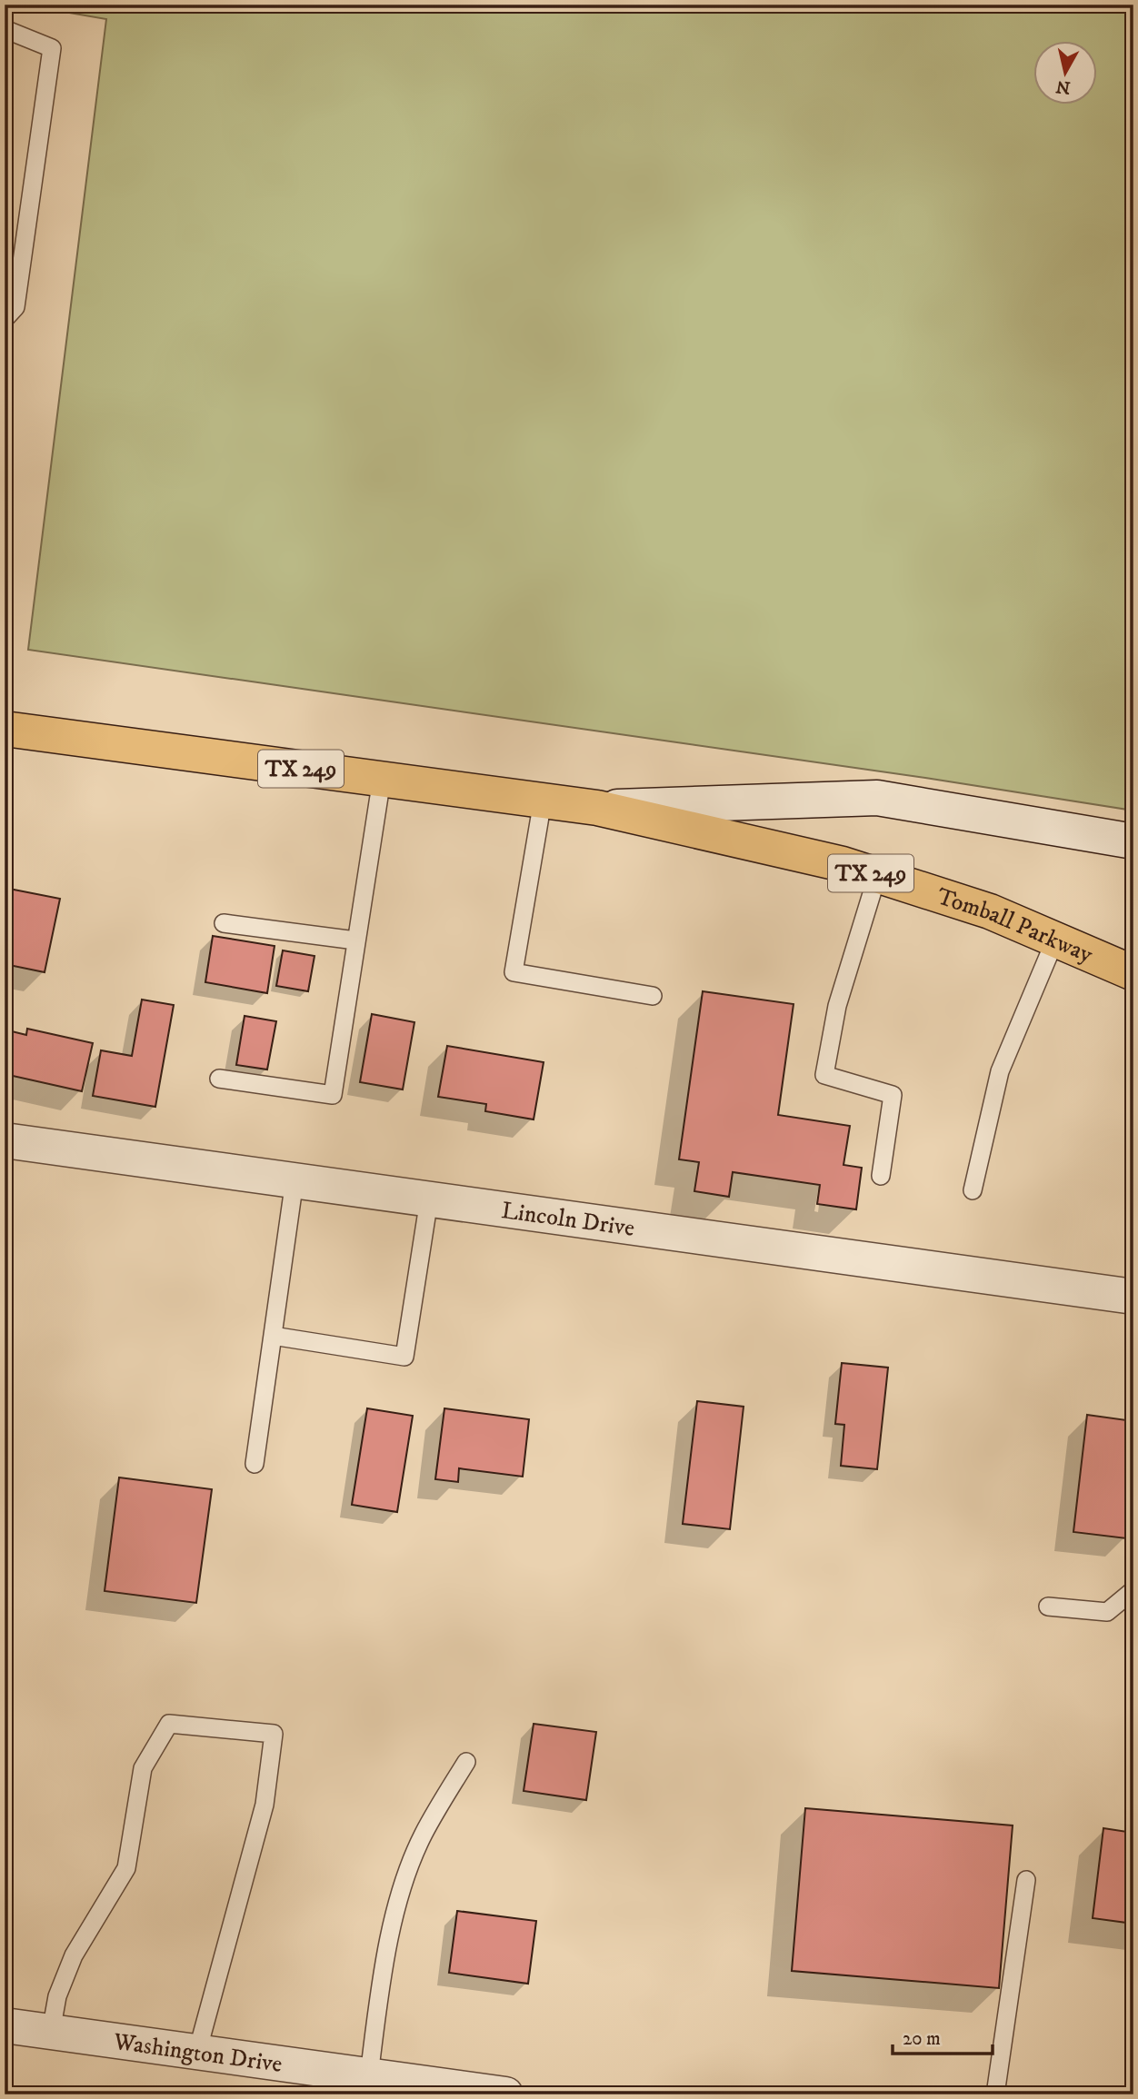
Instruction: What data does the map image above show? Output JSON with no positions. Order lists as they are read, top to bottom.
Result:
{
  "streets": {
    "main road": ["TX 249", "Tomball Parkway"],
    "street": ["Lincoln Drive", "Washington Drive"]
  },
  "crossings": [
    ["TX 249", "Tomball Parkway"]
  ],
  "scale_bar": "20 m",
  "north": "bottom"
}
